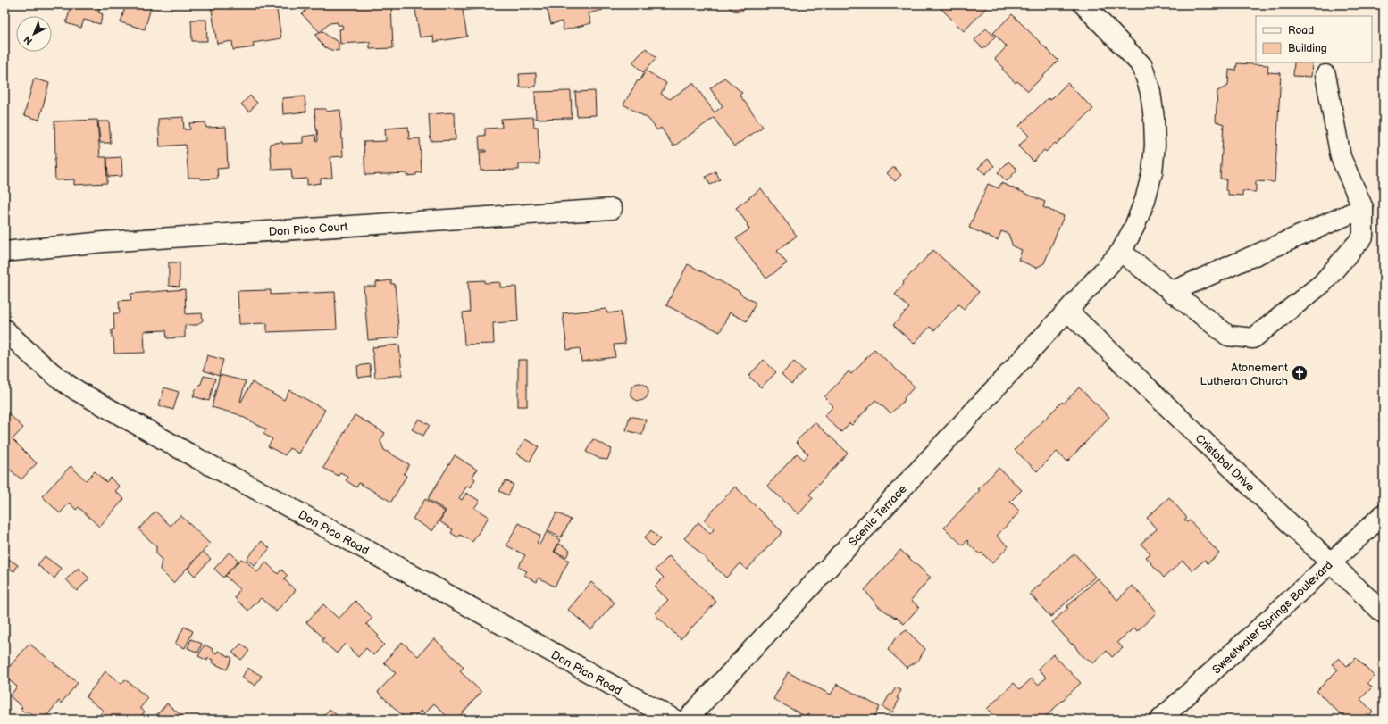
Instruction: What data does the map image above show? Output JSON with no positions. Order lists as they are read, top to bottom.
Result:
{
  "streets": {
    "street": [
      "Don Pico Court",
      "Cristobal Drive",
      "Scenic Terrace",
      "Don Pico Road",
      "Sweetwater Springs Boulevard"
    ]
  },
  "crossings": [
    ["Cristobal Drive", "Scenic Terrace"],
    ["Cristobal Drive", "Sweetwater Springs Boulevard"]
  ],
  "places": {
    "church": ["Atonement Lutheran Church"]
  },
  "legend": ["Road", "Building"],
  "north": "bottom left"
}
